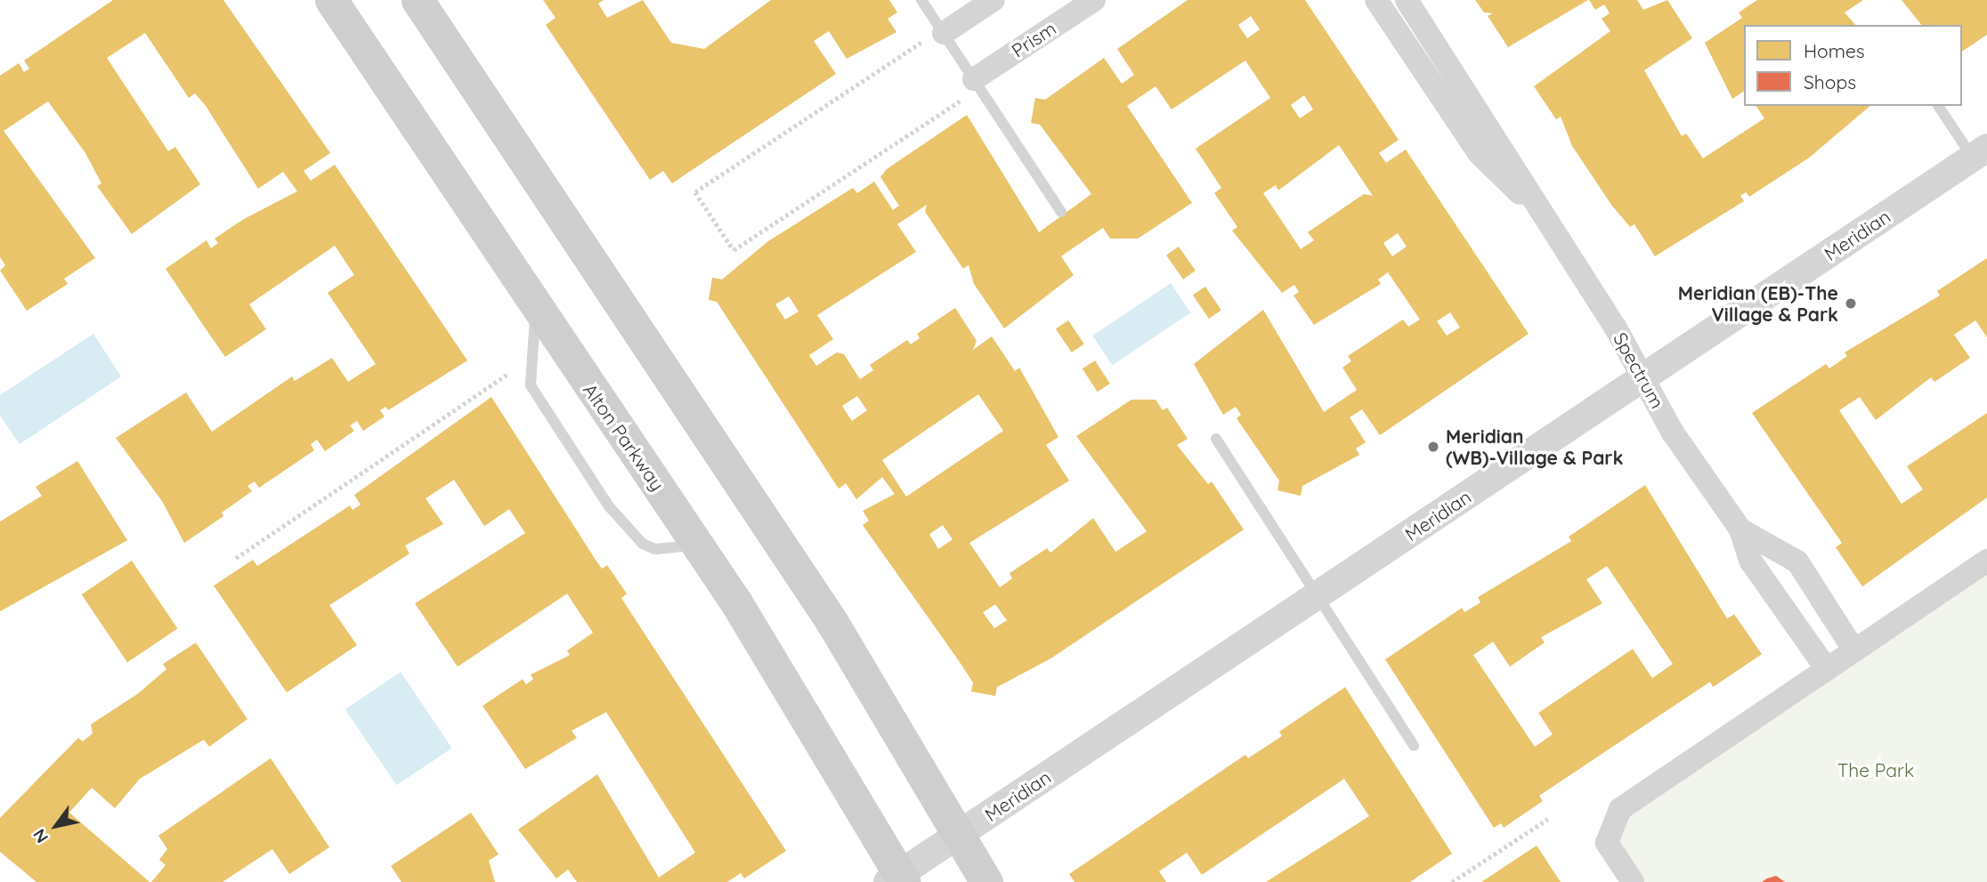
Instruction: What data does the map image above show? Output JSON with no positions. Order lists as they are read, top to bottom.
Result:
{
  "streets": {
    "main road": ["Alton Parkway"],
    "street": ["Prism", "Meridian", "Spectrum"]
  },
  "crossings": [
    ["Meridian", "Spectrum"],
    ["Meridian", "Alton Parkway"]
  ],
  "parks": ["The Park"],
  "places": ["Meridian (EB)-The Village & Park", "Meridian (WB)-Village & Park"],
  "legend": ["Homes", "Shops"],
  "north": "bottom left"
}
